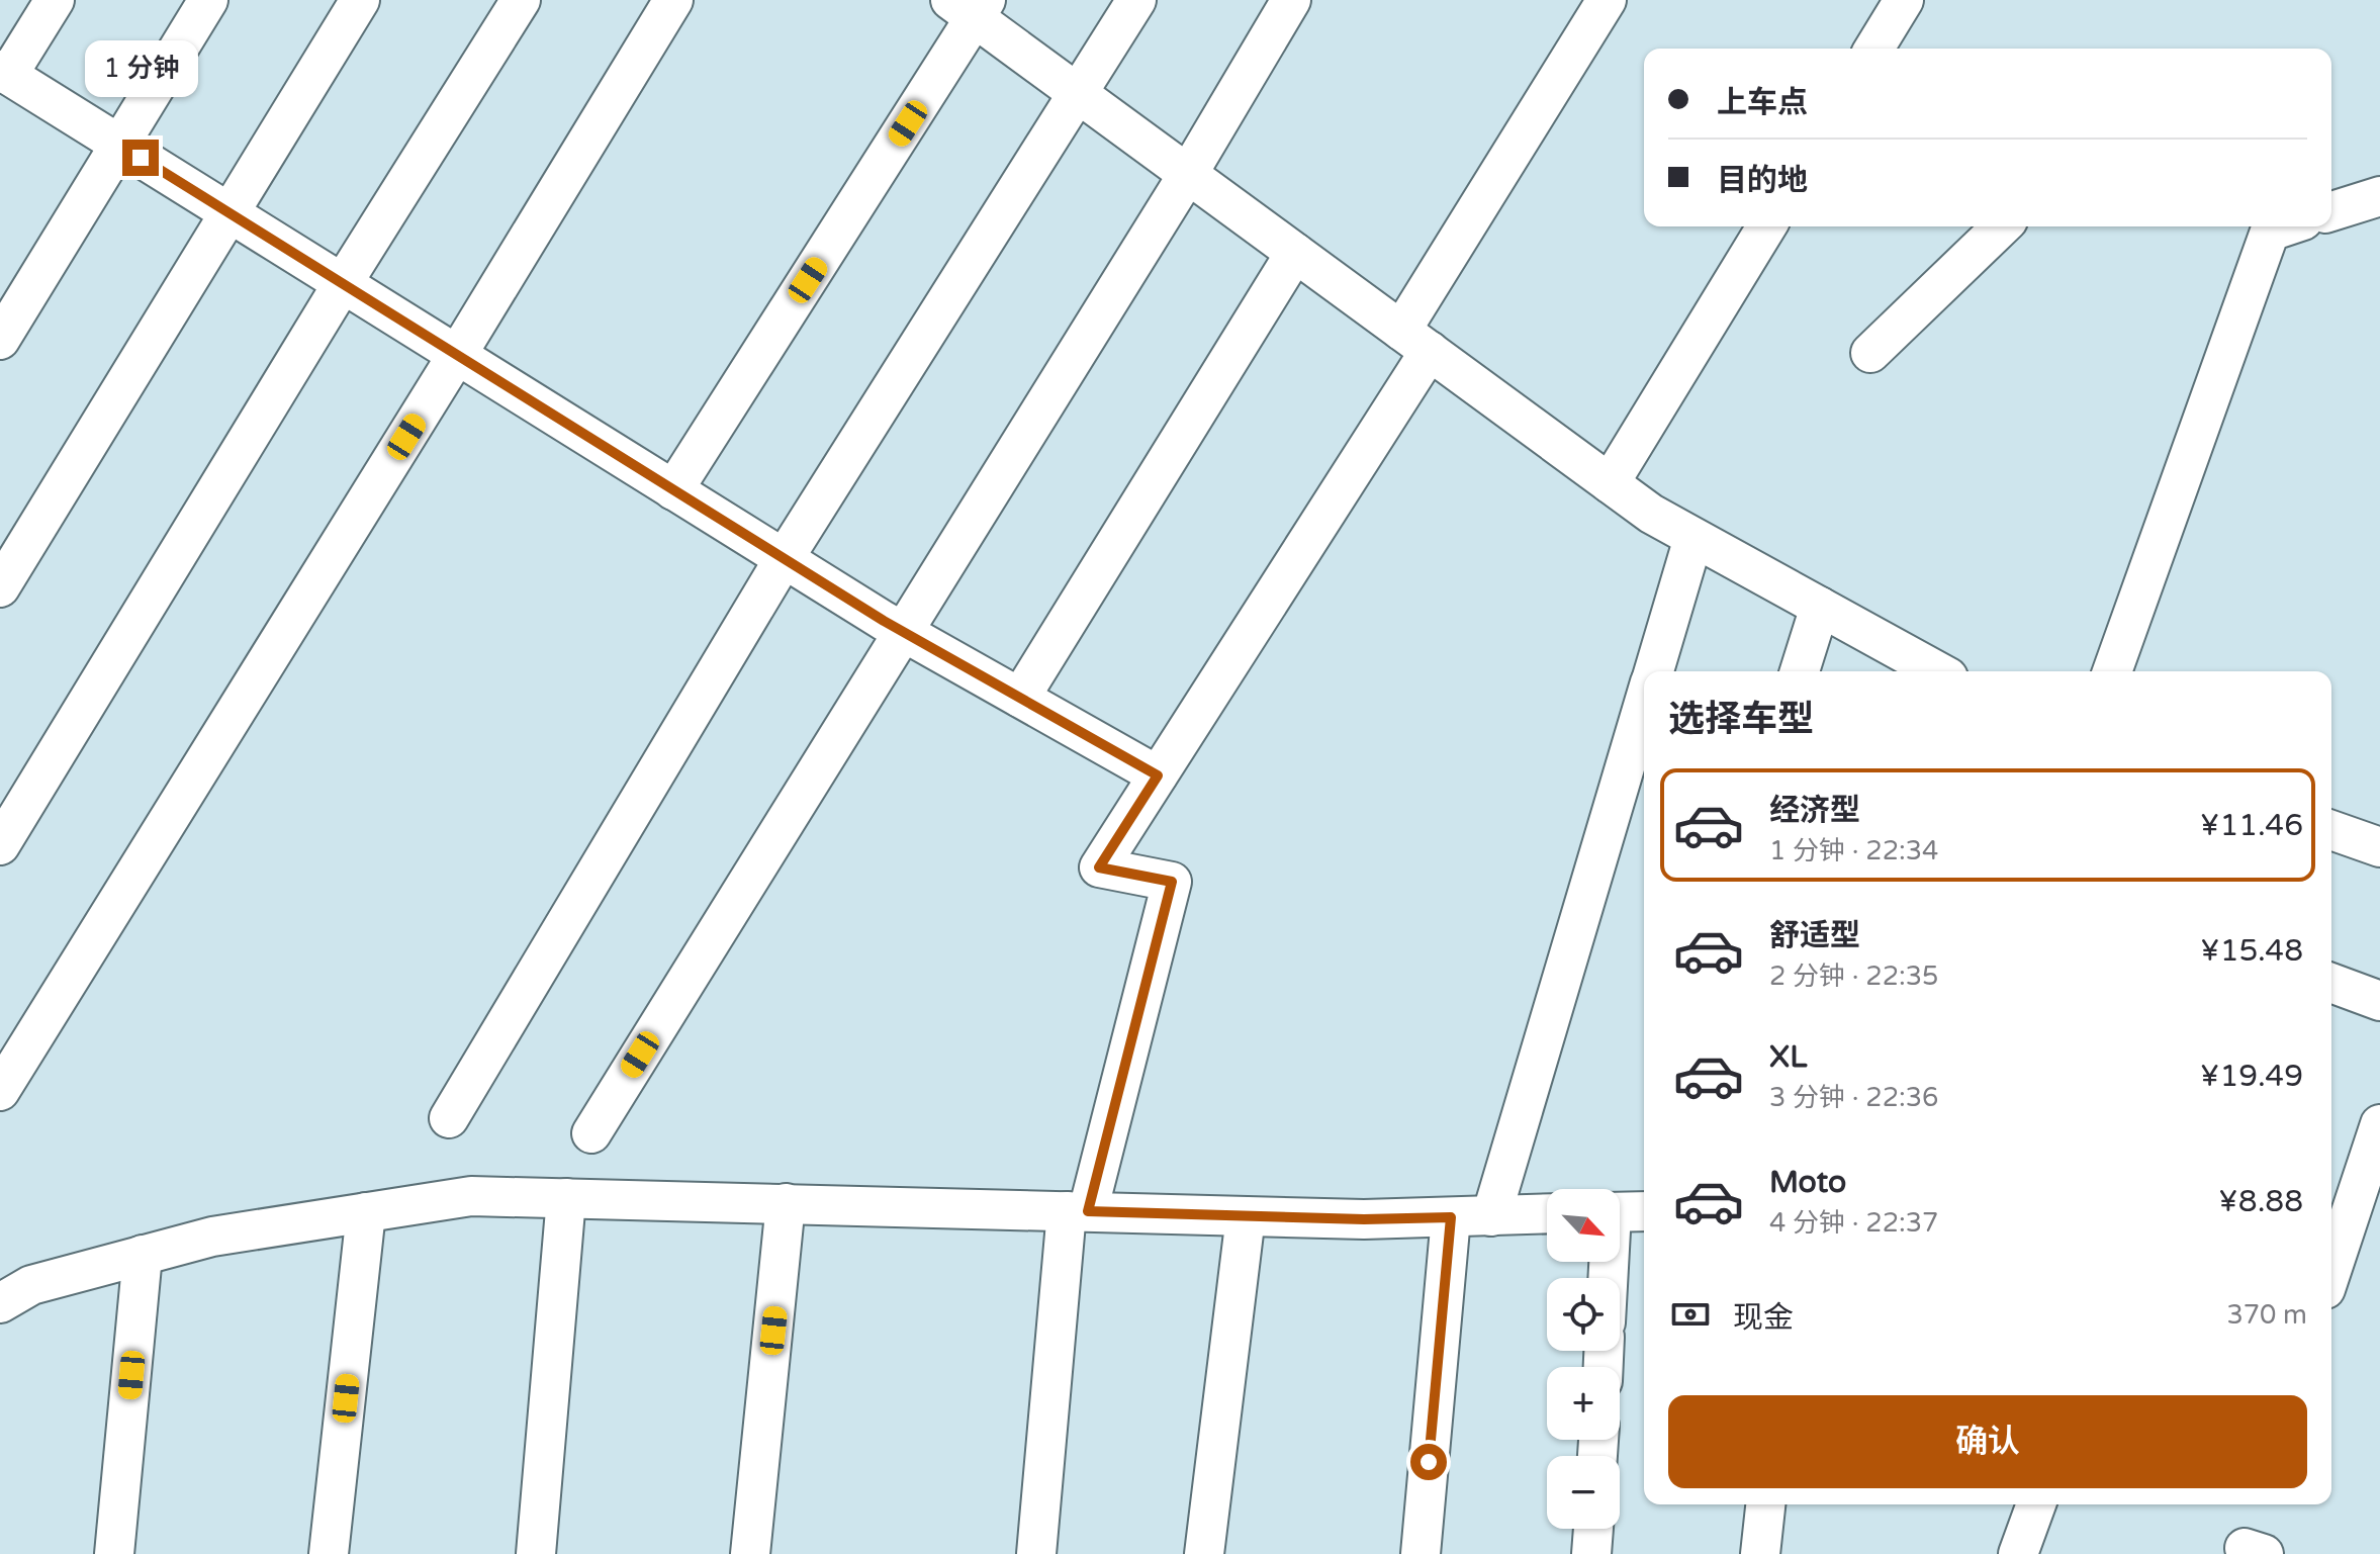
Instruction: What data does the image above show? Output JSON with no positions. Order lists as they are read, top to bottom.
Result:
{
  "north": "bottom right",
  "page": {
    "bubble": "1 分钟",
    "banner": ["上车点", "目的地"],
    "heading": "选择车型",
    "list": [
      {
        "name": "经济型",
        "note": "1 分钟 · 22:34",
        "value": "¥11.46"
      },
      {
        "name": "舒适型",
        "note": "2 分钟 · 22:35",
        "value": "¥15.48"
      },
      {
        "name": "XL",
        "note": "3 分钟 · 22:36",
        "value": "¥19.49"
      },
      {
        "name": "Moto",
        "note": "4 分钟 · 22:37",
        "value": "¥8.88"
      }
    ],
    "map_buttons": ["+", "−"],
    "pay": ["现金", "370 m"],
    "buttons": "确认"
  }
}
